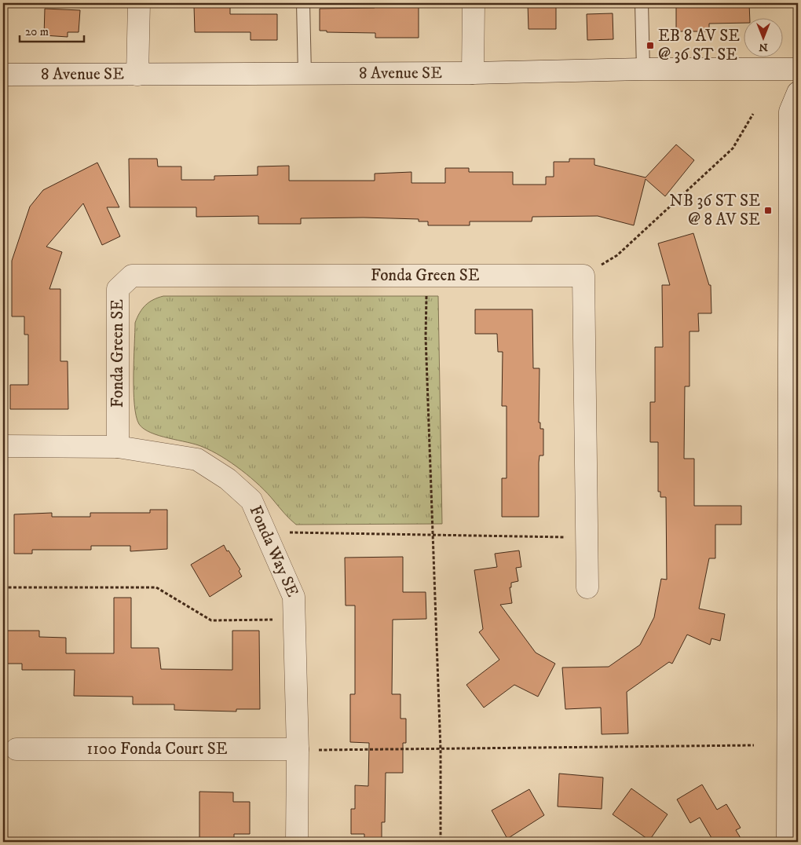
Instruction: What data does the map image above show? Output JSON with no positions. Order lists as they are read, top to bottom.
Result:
{
  "streets": {
    "street": [
      "8 Avenue SE",
      "Fonda Green SE",
      "Fonda Way SE",
      "1100 Fonda Court SE"
    ]
  },
  "crossings": [
    ["Fonda Green SE", "Fonda Way SE"],
    ["Fonda Way SE", "1100 Fonda Court SE"]
  ],
  "places": {
    "transit": ["EB 8 AV SE @ 36 ST SE", "NB 36 ST SE @ 8 AV SE"]
  },
  "scale_bar": "20 m",
  "north": "bottom"
}
